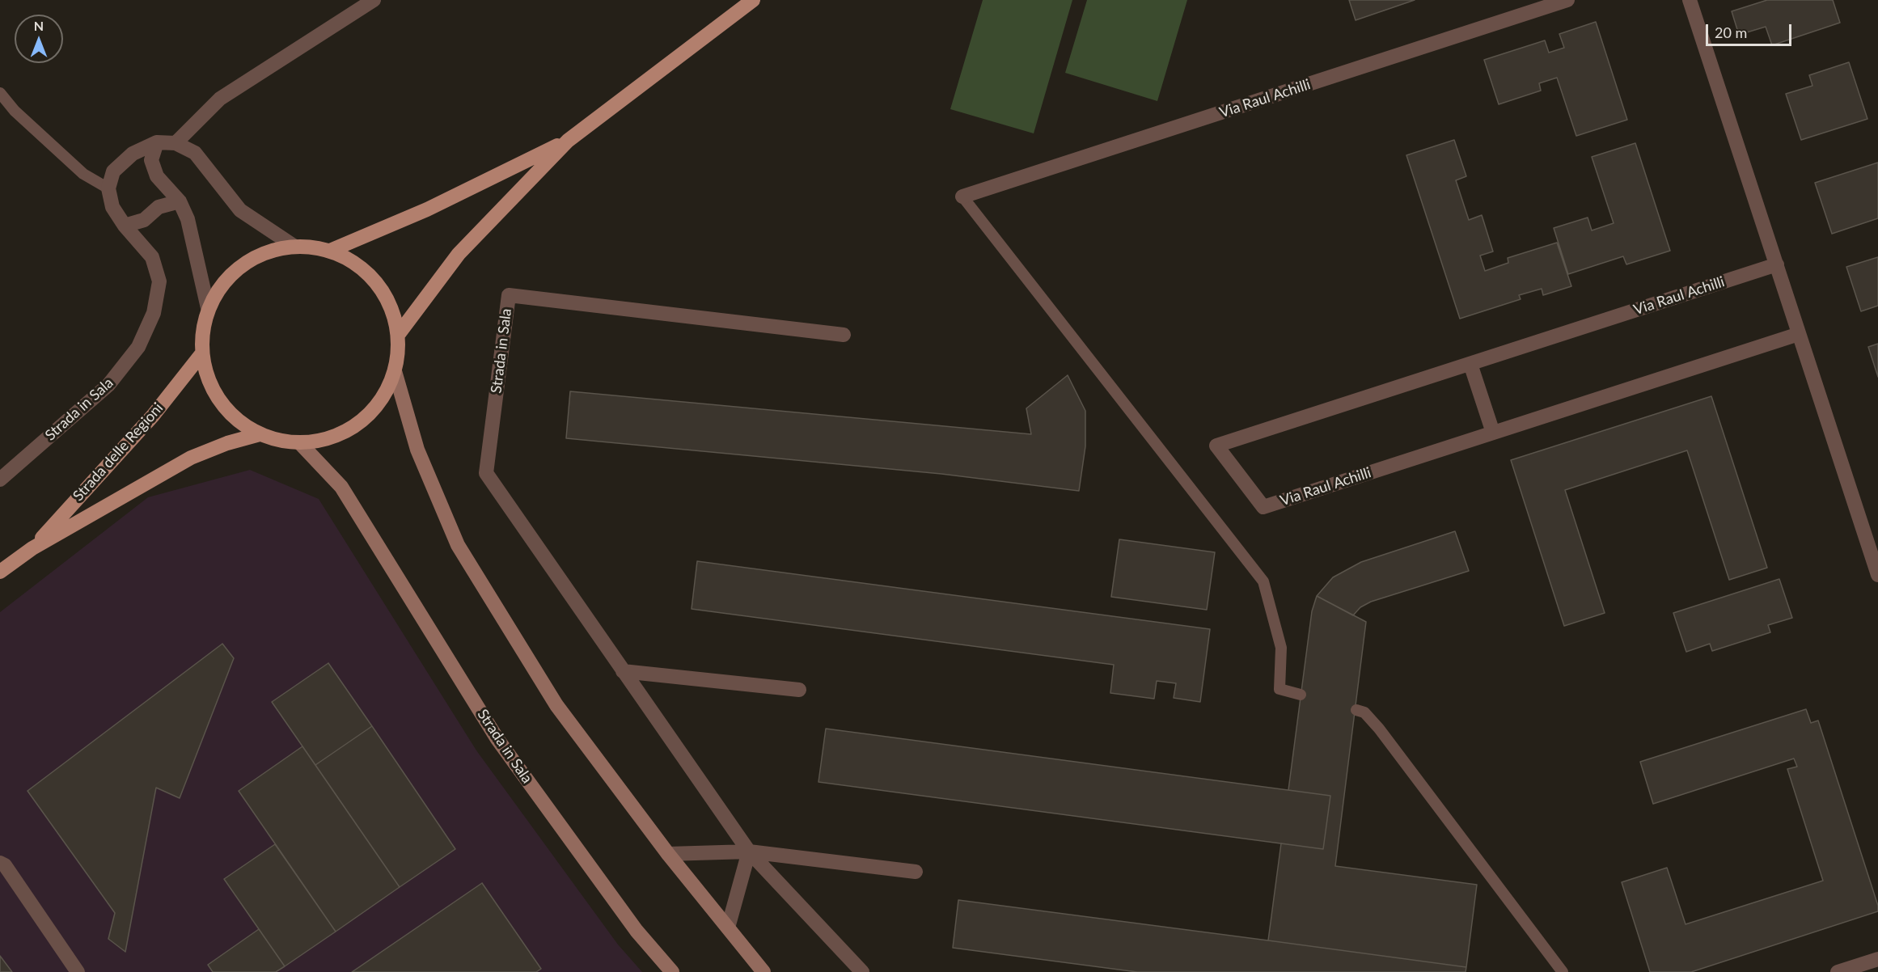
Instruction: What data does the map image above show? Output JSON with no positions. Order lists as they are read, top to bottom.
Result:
{
  "streets": {
    "main road": ["Strada delle Regioni"],
    "street": ["Via Raul Achilli", "Strada in Sala"]
  },
  "scale_bar": "20 m",
  "north": "top"
}
